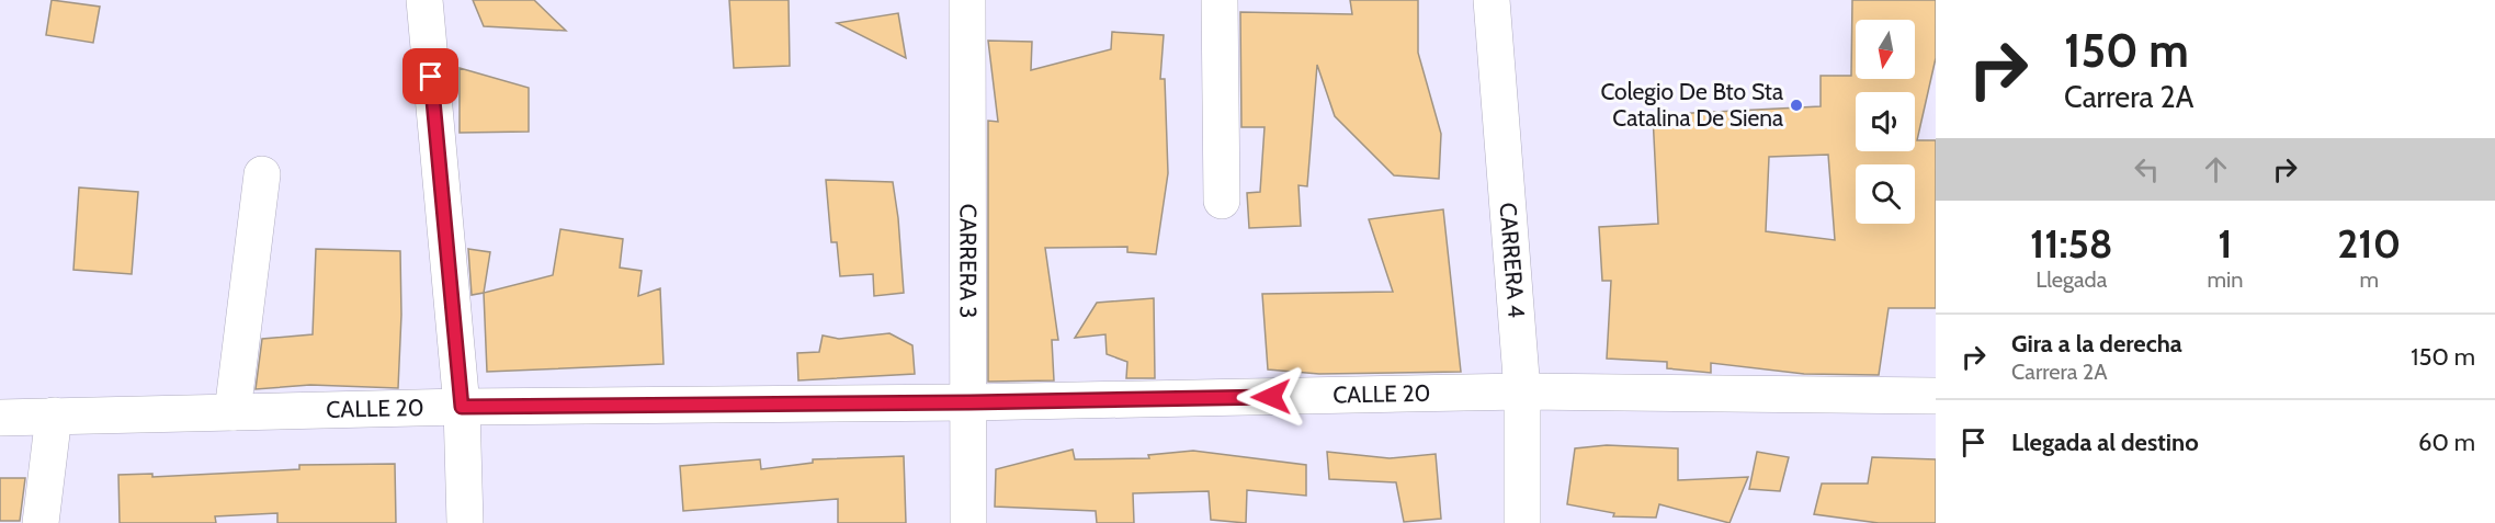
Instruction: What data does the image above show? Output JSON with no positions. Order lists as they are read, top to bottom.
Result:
{
  "streets": {
    "street": ["CARRERA 4", "CARRERA 3", "CALLE 20"]
  },
  "crossings": [
    ["CARRERA 4", "CALLE 20"],
    ["CARRERA 3", "CALLE 20"]
  ],
  "places": ["Colegio De Bto Sta Catalina De Siena"],
  "north": "bottom",
  "page": {
    "turn": ["150 m", "Carrera 2A"],
    "eta": [
      "11:58",
      "Llegada",
      "1",
      "min",
      "210",
      "m"
    ],
    "list": [
      {
        "name": "Gira a la derecha",
        "note": "Carrera 2A",
        "value": "150 m"
      },
      {
        "name": "Llegada al destino",
        "value": "60 m"
      }
    ]
  }
}
